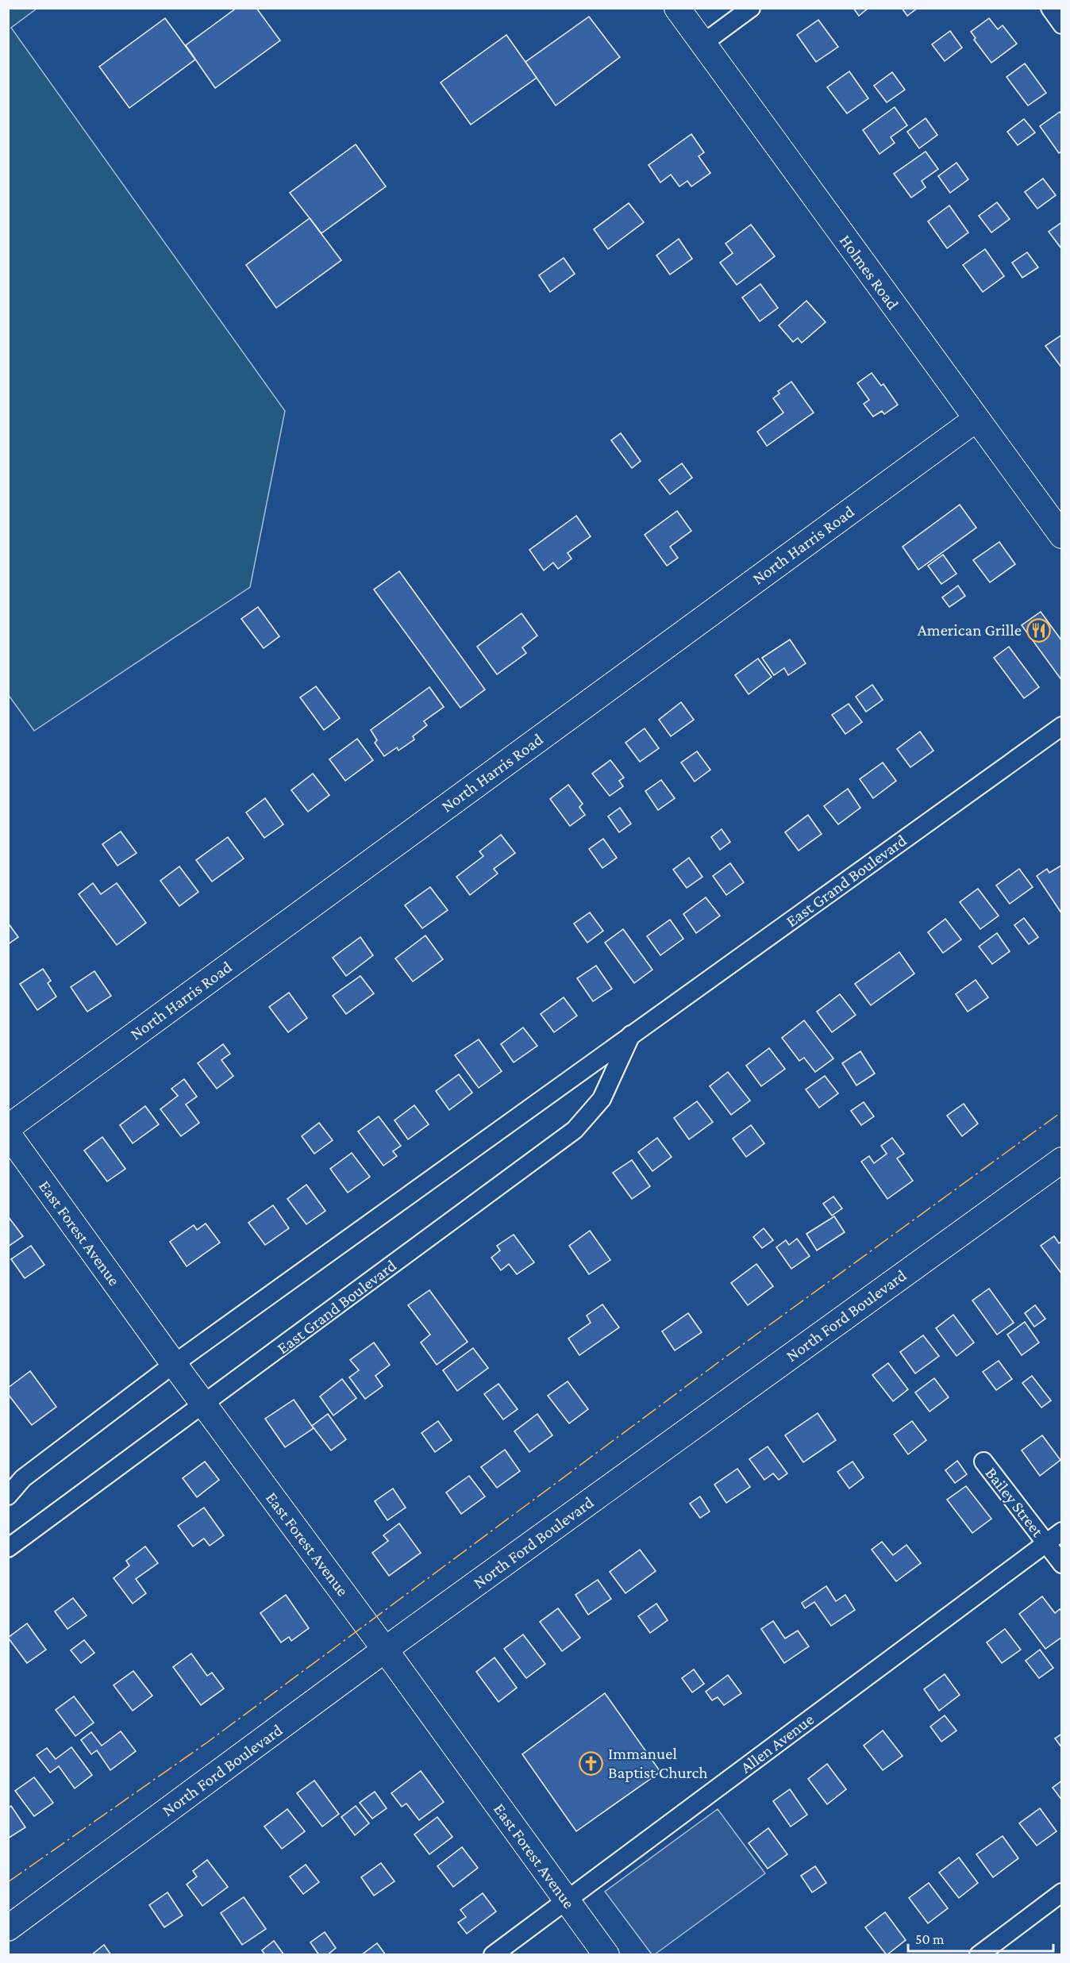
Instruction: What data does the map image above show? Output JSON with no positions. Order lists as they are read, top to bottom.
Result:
{
  "streets": {
    "street": [
      "Holmes Road",
      "North Harris Road",
      "East Grand Boulevard",
      "East Forest Avenue",
      "North Ford Boulevard",
      "Bailey Street",
      "Allen Avenue"
    ]
  },
  "crossings": [
    ["Holmes Road", "North Harris Road"],
    ["East Grand Boulevard", "East Forest Avenue"],
    ["East Forest Avenue", "North Ford Boulevard"],
    ["East Forest Avenue", "Allen Avenue"],
    ["Bailey Street", "Allen Avenue"]
  ],
  "places": {
    "restaurant": ["American Grille"],
    "church": ["Immanuel Baptist Church"]
  },
  "scale_bar": "50 m"
}
